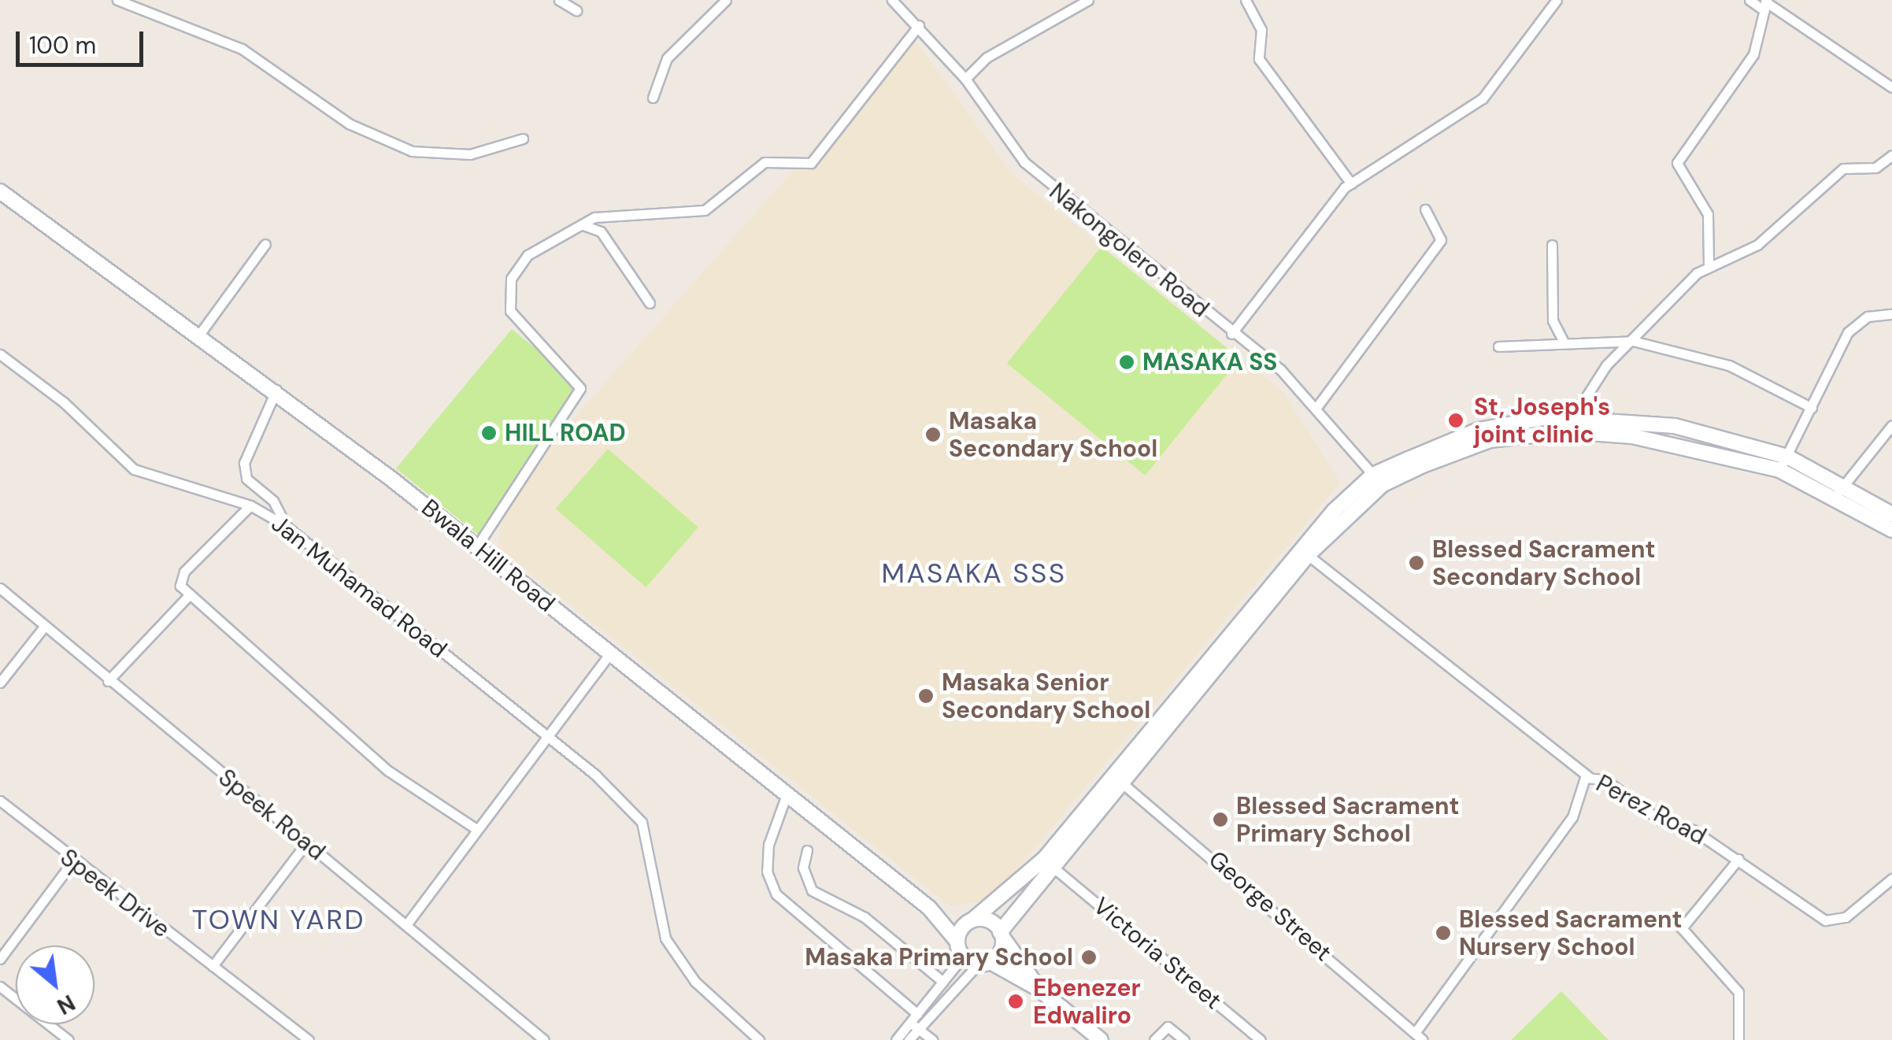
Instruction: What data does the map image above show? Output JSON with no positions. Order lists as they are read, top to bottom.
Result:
{
  "streets": {
    "street": [
      "Nakongolero Road",
      "Bwala Hill Road",
      "Jan Muhamad Road",
      "Perez Road",
      "Speek Road",
      "Speek Drive",
      "George Street",
      "Victoria Street"
    ]
  },
  "crossings": [
    ["Perez Road", "George Street"]
  ],
  "districts": ["MASAKA SSS", "TOWN YARD"],
  "places": [
    "MASAKA SS",
    "St, Joseph's joint clinic",
    "HILL ROAD",
    "Masaka Secondary School",
    "Blessed Sacrament Secondary School",
    "Masaka Senior Secondary School",
    "Blessed Sacrament Primary School",
    "Blessed Sacrament Nursery School",
    "Masaka Primary School",
    "Ebenezer Edwaliro"
  ],
  "scale_bar": "100 m",
  "north": "bottom right"
}
